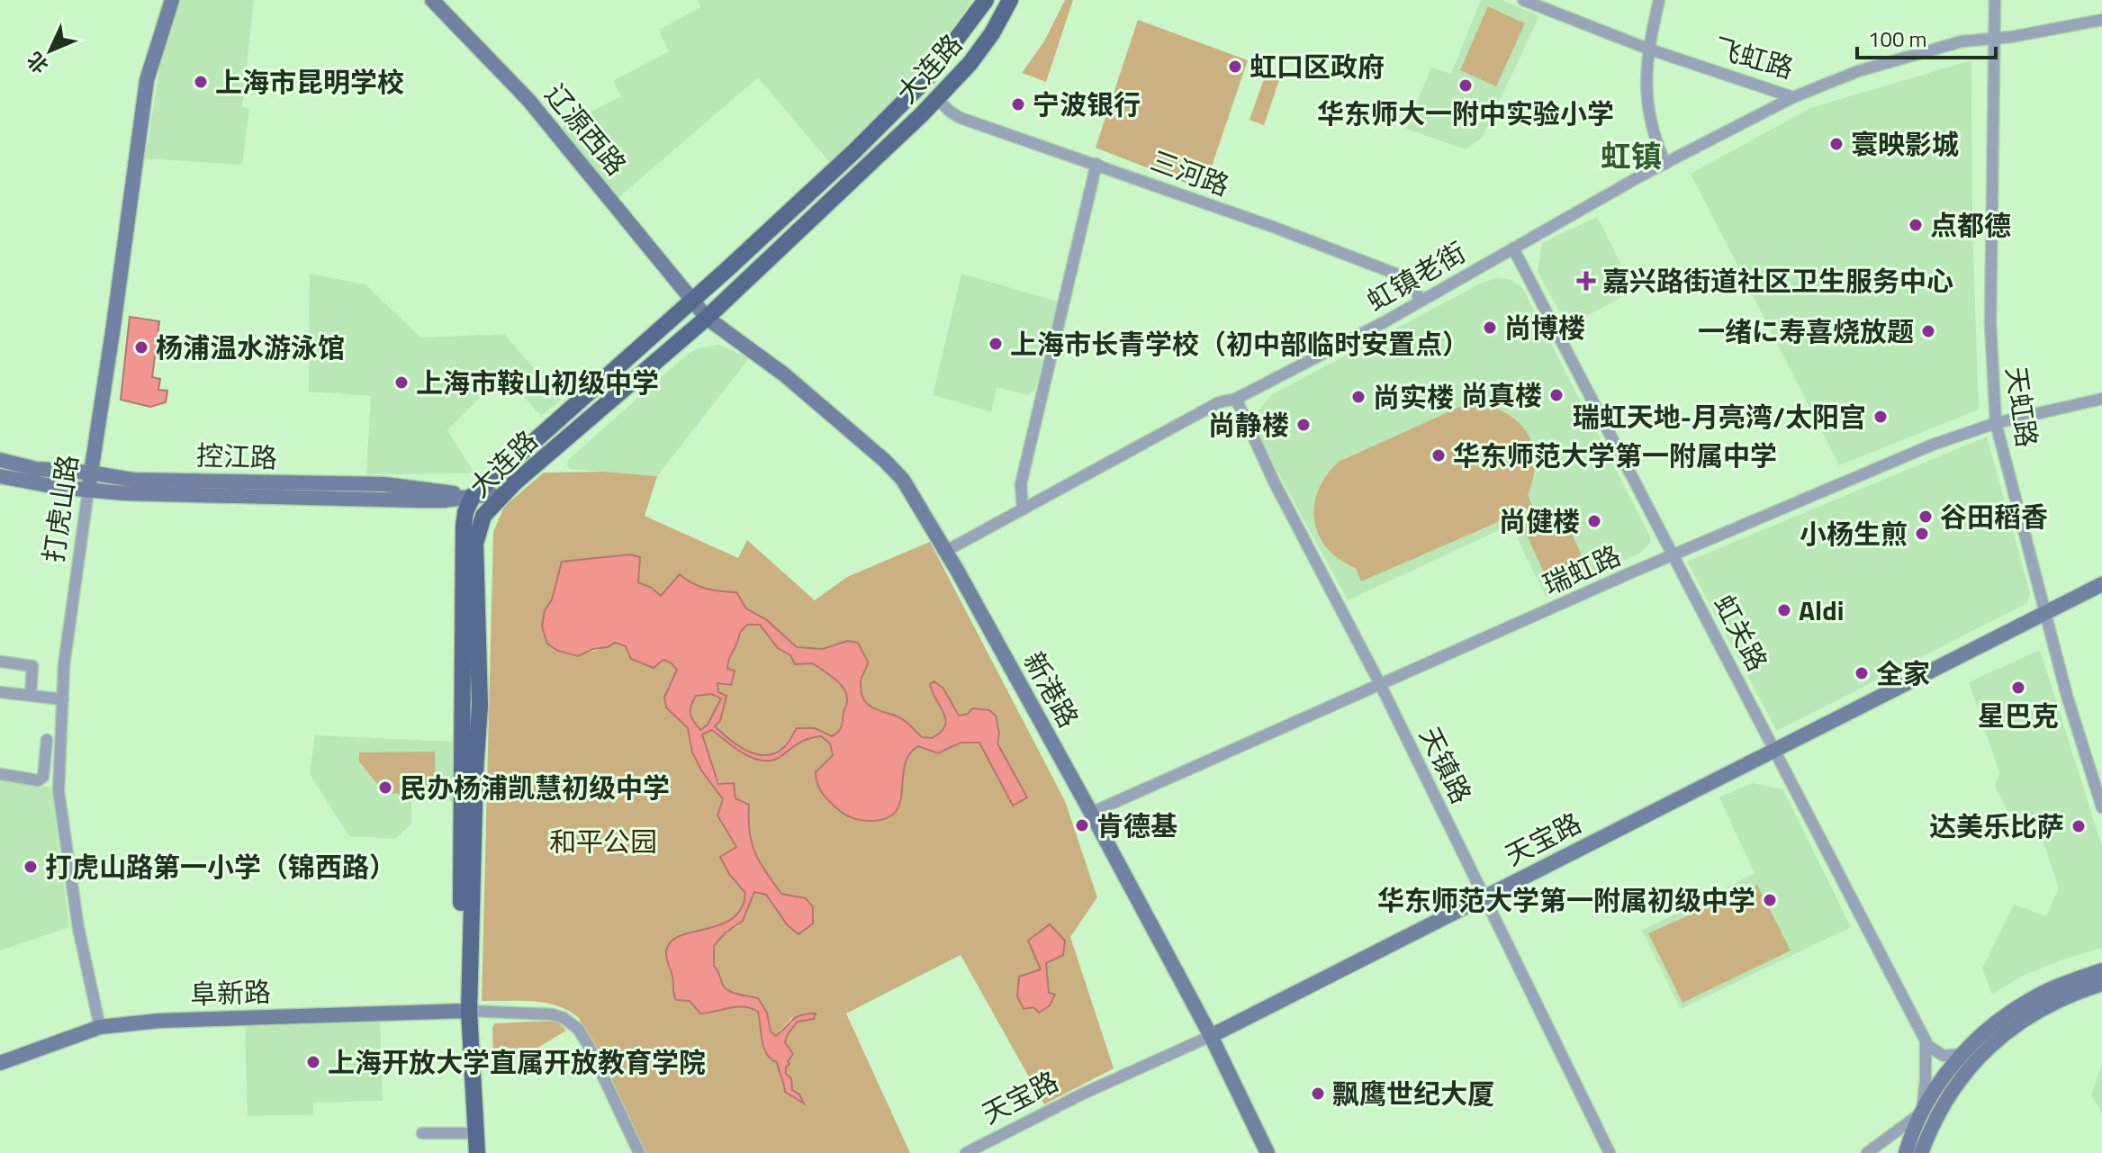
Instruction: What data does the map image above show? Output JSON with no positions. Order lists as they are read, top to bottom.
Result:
{
  "streets": {
    "main road": ["大连路"],
    "street": [
      "飞虹路",
      "辽源西路",
      "三河路",
      "虹镇老街",
      "天虹路",
      "控江路",
      "打虎山路",
      "瑞虹路",
      "虹关路",
      "新港路",
      "天镇路",
      "天宝路",
      "阜新路"
    ]
  },
  "crossings": [
    ["飞虹路", "虹镇老街"],
    ["飞虹路", "天虹路"],
    ["大连路", "辽源西路"],
    ["大连路", "三河路"],
    ["大连路", "控江路"],
    ["大连路", "新港路"],
    ["大连路", "阜新路"],
    ["辽源西路", "新港路"],
    ["三河路", "虹镇老街"],
    ["虹镇老街", "虹关路"],
    ["虹镇老街", "新港路"],
    ["虹镇老街", "天镇路"],
    ["天虹路", "瑞虹路"],
    ["天虹路", "天宝路"],
    ["控江路", "打虎山路"],
    ["打虎山路", "阜新路"],
    ["瑞虹路", "虹关路"],
    ["瑞虹路", "新港路"],
    ["瑞虹路", "天镇路"],
    ["虹关路", "天宝路"],
    ["新港路", "天宝路"],
    ["天镇路", "天宝路"]
  ],
  "districts": ["虹镇"],
  "parks": ["和平公园"],
  "places": {
    "other": [
      "虹口区政府",
      "上海市昆明学校",
      "华东师大一附中实验小学",
      "宁波银行",
      "寰映影城",
      "点都德",
      "尚博楼",
      "一绪に寿喜烧放题",
      "上海市长青学校（初中部临时安置点）",
      "杨浦温水游泳馆",
      "上海市鞍山初级中学",
      "尚真楼",
      "尚实楼",
      "瑞虹天地-月亮湾/太阳宫",
      "尚静楼",
      "华东师范大学第一附属中学",
      "谷田稻香",
      "尚健楼",
      "小杨生煎",
      "Aldi",
      "全家",
      "星巴克",
      "民办杨浦凯慧初级中学",
      "肯德基",
      "达美乐比萨",
      "打虎山路第一小学（锦西路）",
      "华东师范大学第一附属初级中学",
      "上海开放大学直属开放教育学院",
      "飘鹰世纪大厦"
    ],
    "health": ["嘉兴路街道社区卫生服务中心"]
  },
  "scale_bar": "100 m",
  "north": "bottom left"
}
